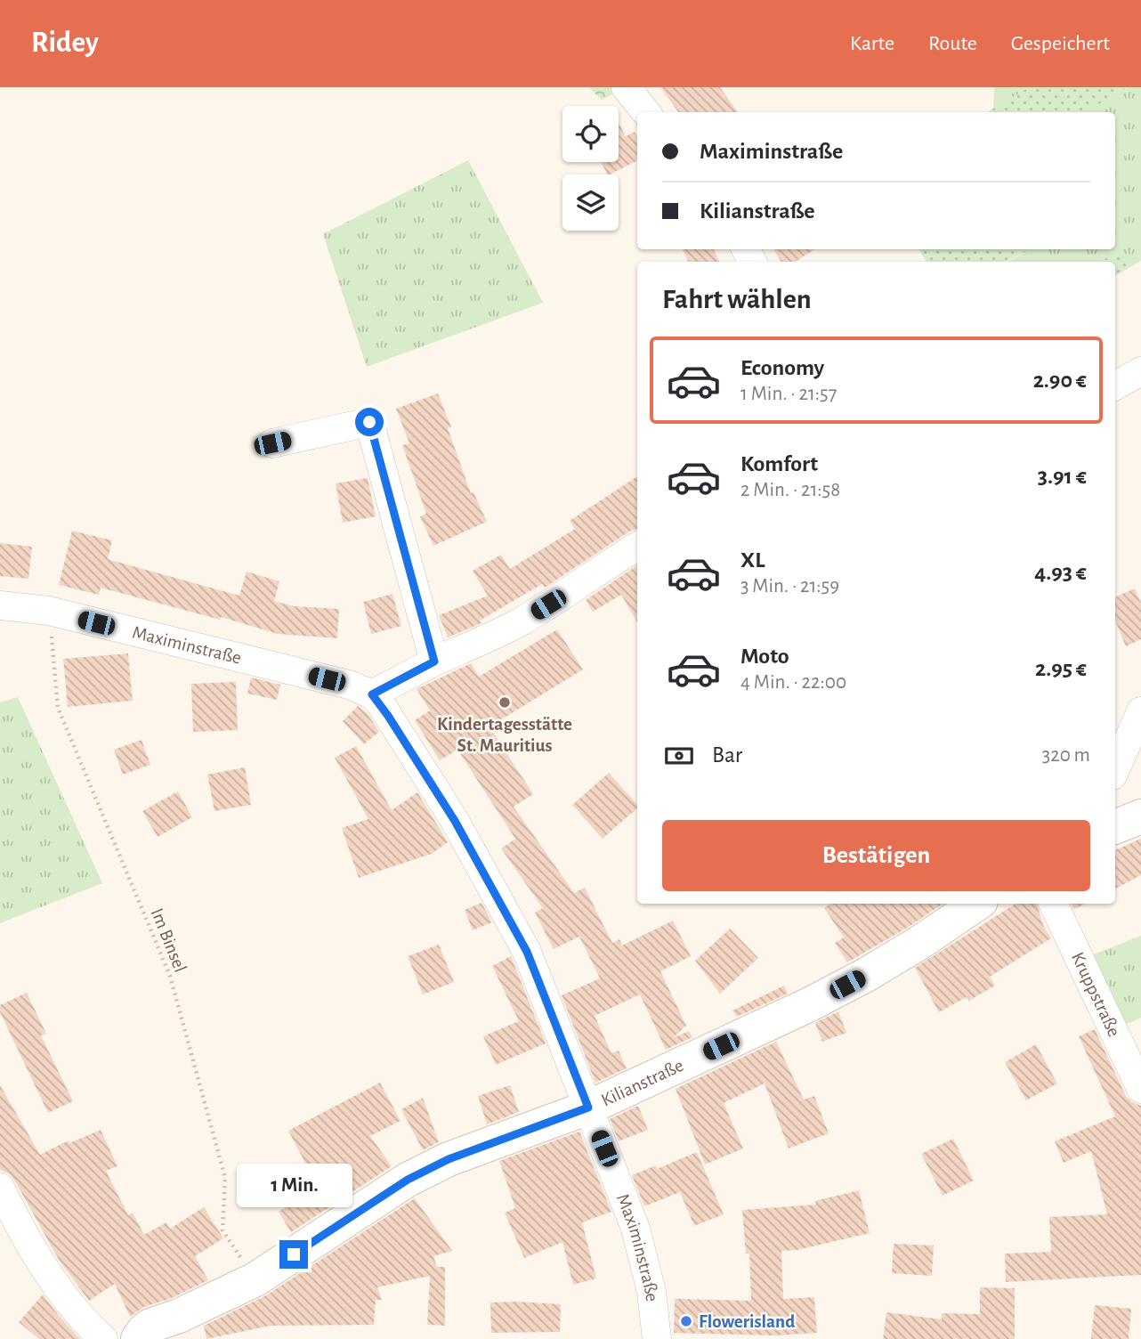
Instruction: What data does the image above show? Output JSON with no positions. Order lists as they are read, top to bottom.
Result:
{
  "streets": {
    "street": ["Maximinstraße", "Kruppstraße", "Kilianstraße"],
    "path": ["Im Binsel"]
  },
  "crossings": [
    ["Maximinstraße", "Im Binsel"],
    ["Maximinstraße", "Kilianstraße"],
    ["Im Binsel", "Kilianstraße"]
  ],
  "places": ["Kindertagesstätte St. Mauritius", "Flowerisland"],
  "page": {
    "header": "Ridey",
    "nav": ["Karte", "Route", "Gespeichert"],
    "banner": ["Maximinstraße", "Kilianstraße"],
    "heading": "Fahrt wählen",
    "list": [
      {
        "name": "Economy",
        "note": "1 Min. · 21:57",
        "value": "2.90 €"
      },
      {
        "name": "Komfort",
        "note": "2 Min. · 21:58",
        "value": "3.91 €"
      },
      {
        "name": "XL",
        "note": "3 Min. · 21:59",
        "value": "4.93 €"
      },
      {
        "name": "Moto",
        "note": "4 Min. · 22:00",
        "value": "2.95 €"
      }
    ],
    "pay": ["Bar", "320 m"],
    "buttons": "Bestätigen",
    "bubble": "1 Min."
  }
}
